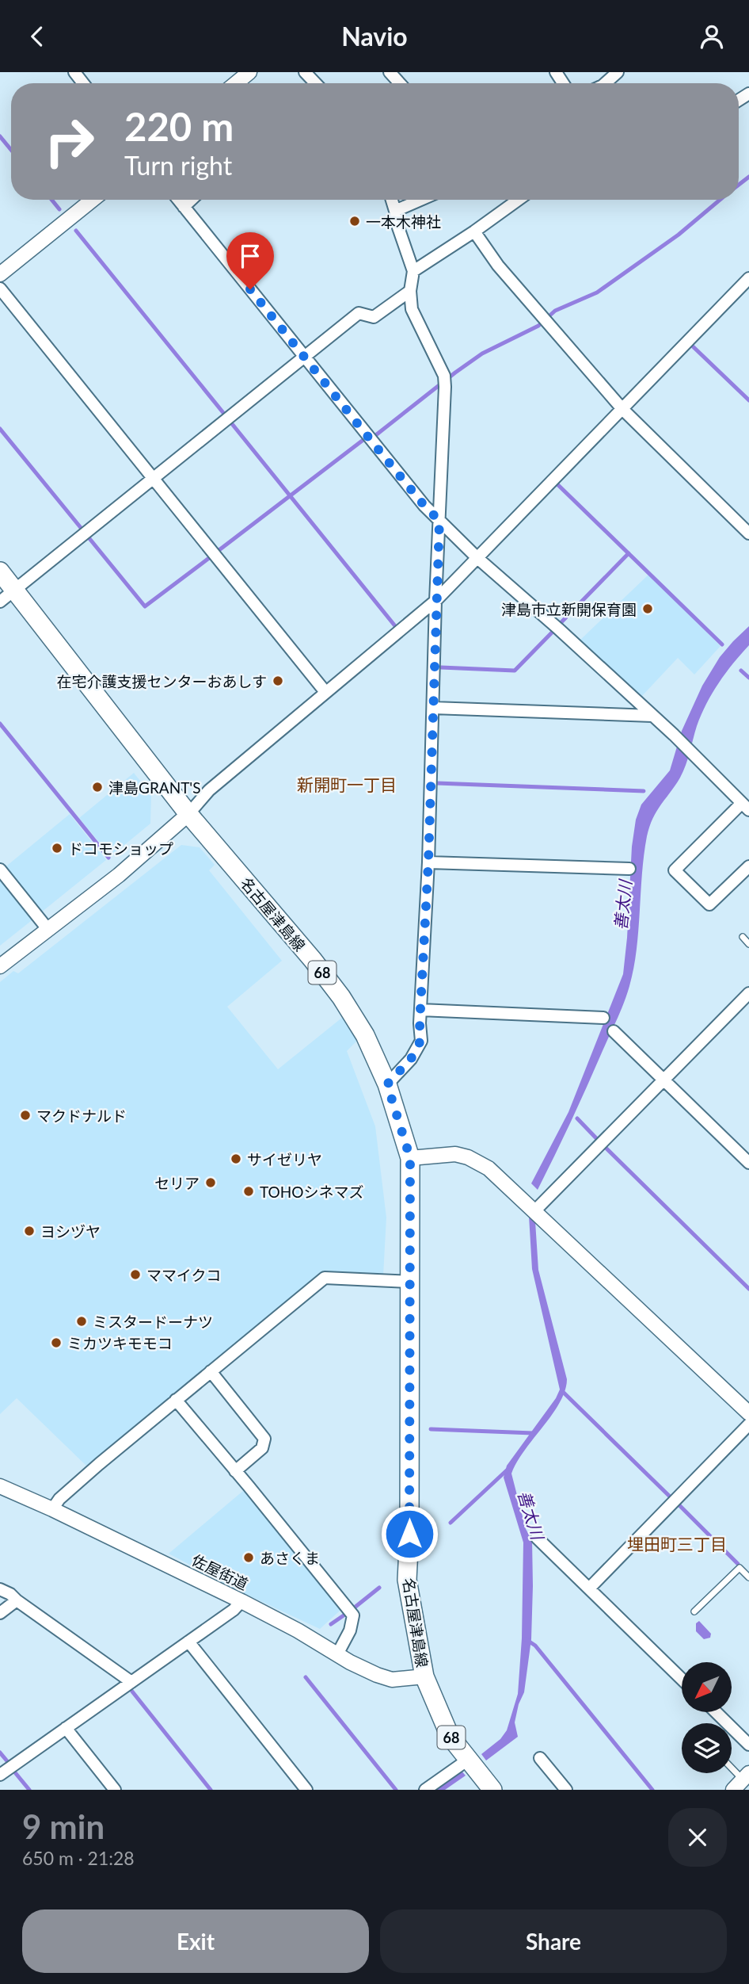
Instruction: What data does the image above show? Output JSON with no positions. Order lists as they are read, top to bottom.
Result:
{
  "streets": {
    "main road": ["名古屋津島線", "68"],
    "street": ["佐屋街道"]
  },
  "crossings": [
    ["名古屋津島線", "佐屋街道"]
  ],
  "districts": ["新開町一丁目", "埋田町三丁目"],
  "water": ["善太川"],
  "places": [
    "一本木神社",
    "津島市立新開保育園",
    "在宅介護支援センターおあしす",
    "津島GRANT'S",
    "ドコモショップ",
    "マクドナルド",
    "サイゼリヤ",
    "セリア",
    "TOHOシネマズ",
    "ヨシヅヤ",
    "ママイクコ",
    "ミスタードーナツ",
    "ミカツキモモコ",
    "あさくま"
  ],
  "north": "bottom left",
  "page": {
    "header": "Navio",
    "turn": ["220 m", "Turn right"],
    "heading": ["9 min", "650 m · 21:28"],
    "buttons": ["Exit", "Share"]
  }
}
